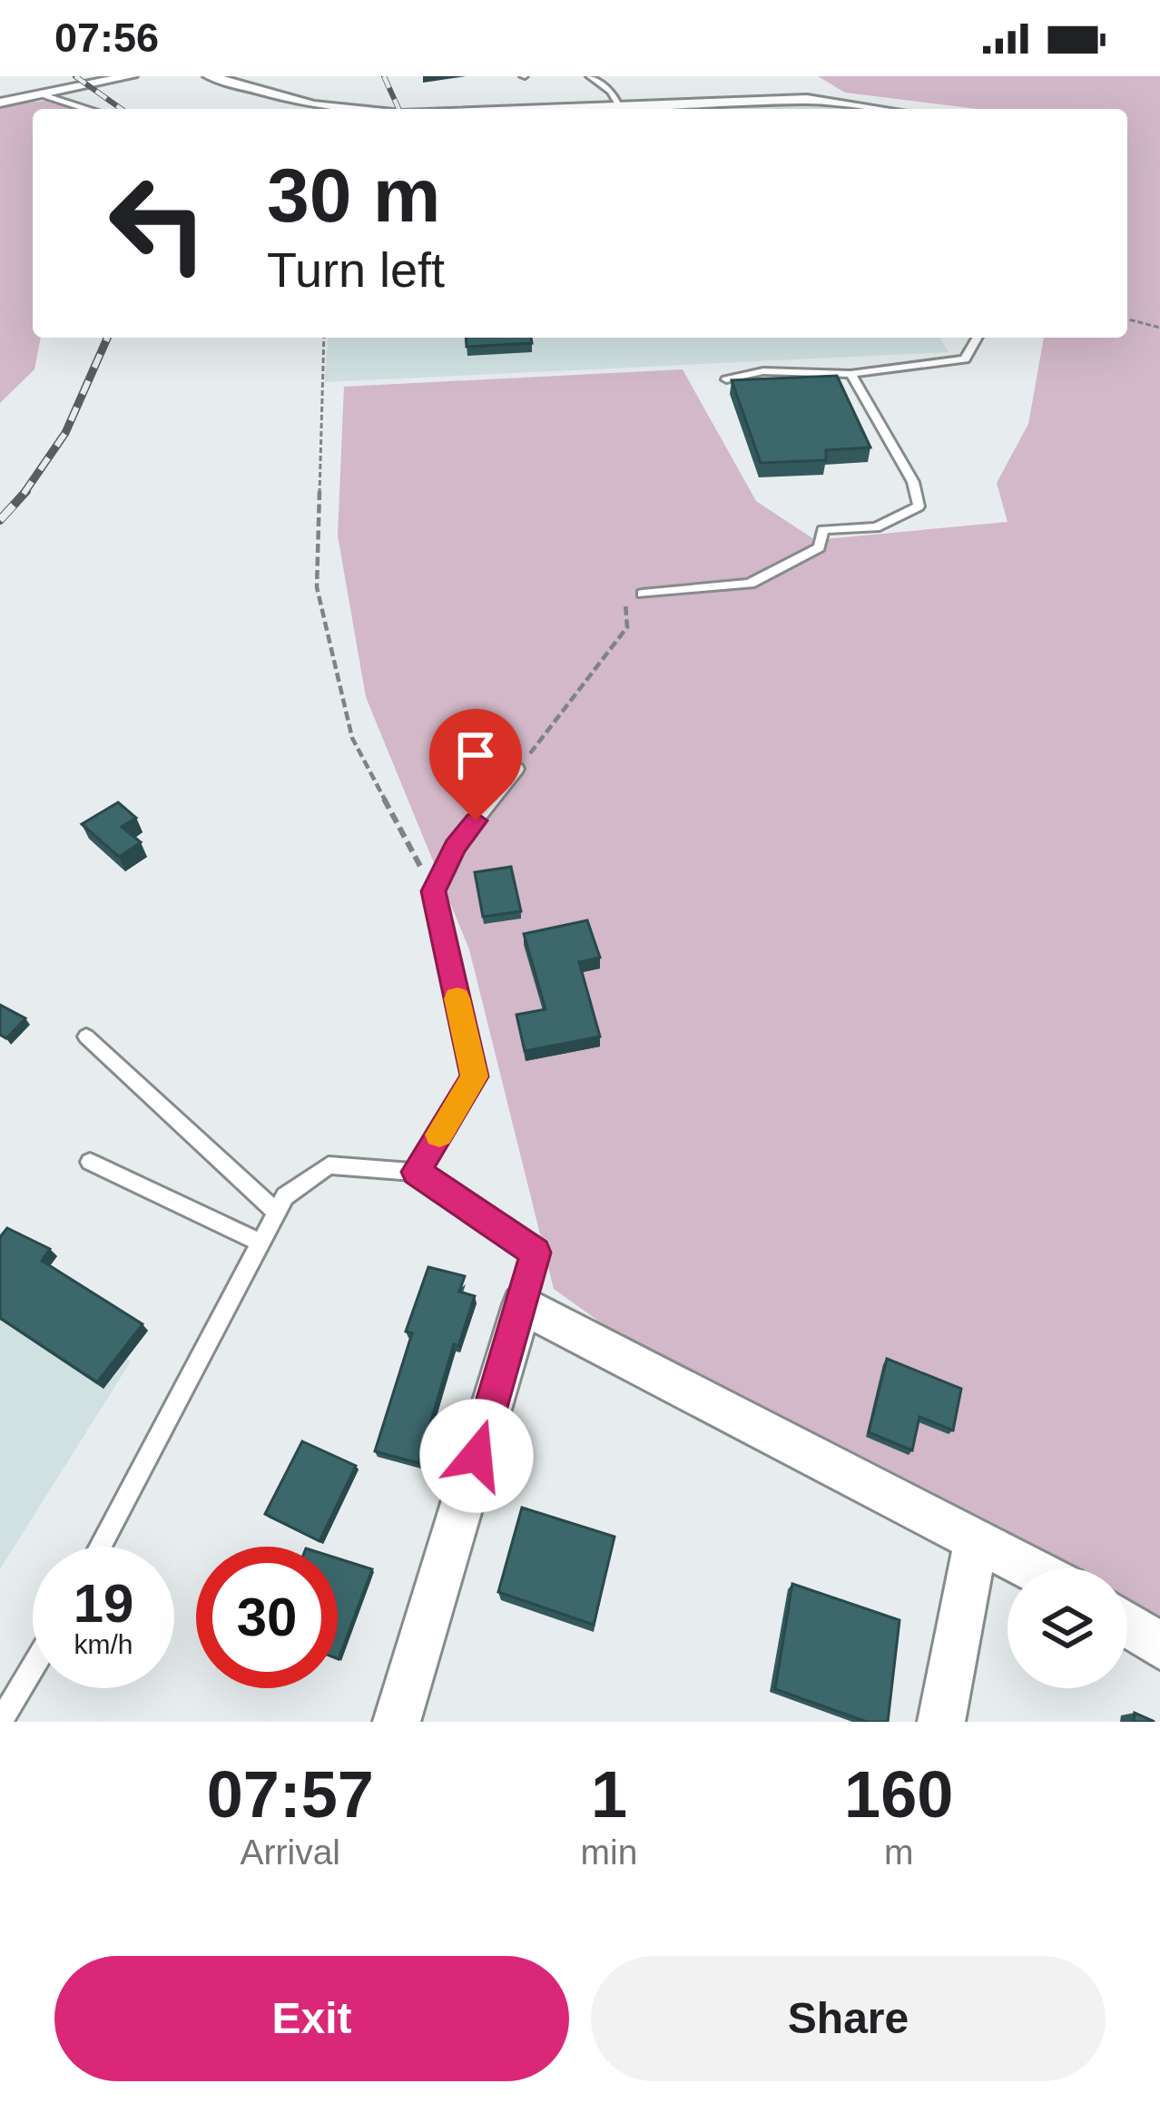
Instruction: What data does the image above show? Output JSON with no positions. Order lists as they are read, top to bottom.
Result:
{
  "page": {
    "status": "07:56",
    "turn": ["30 m", "Turn left"],
    "speed": "19 km/h",
    "limit": "30",
    "eta": [
      "07:57",
      "Arrival",
      "1",
      "min",
      "160",
      "m"
    ],
    "buttons": ["Exit", "Share"]
  }
}
